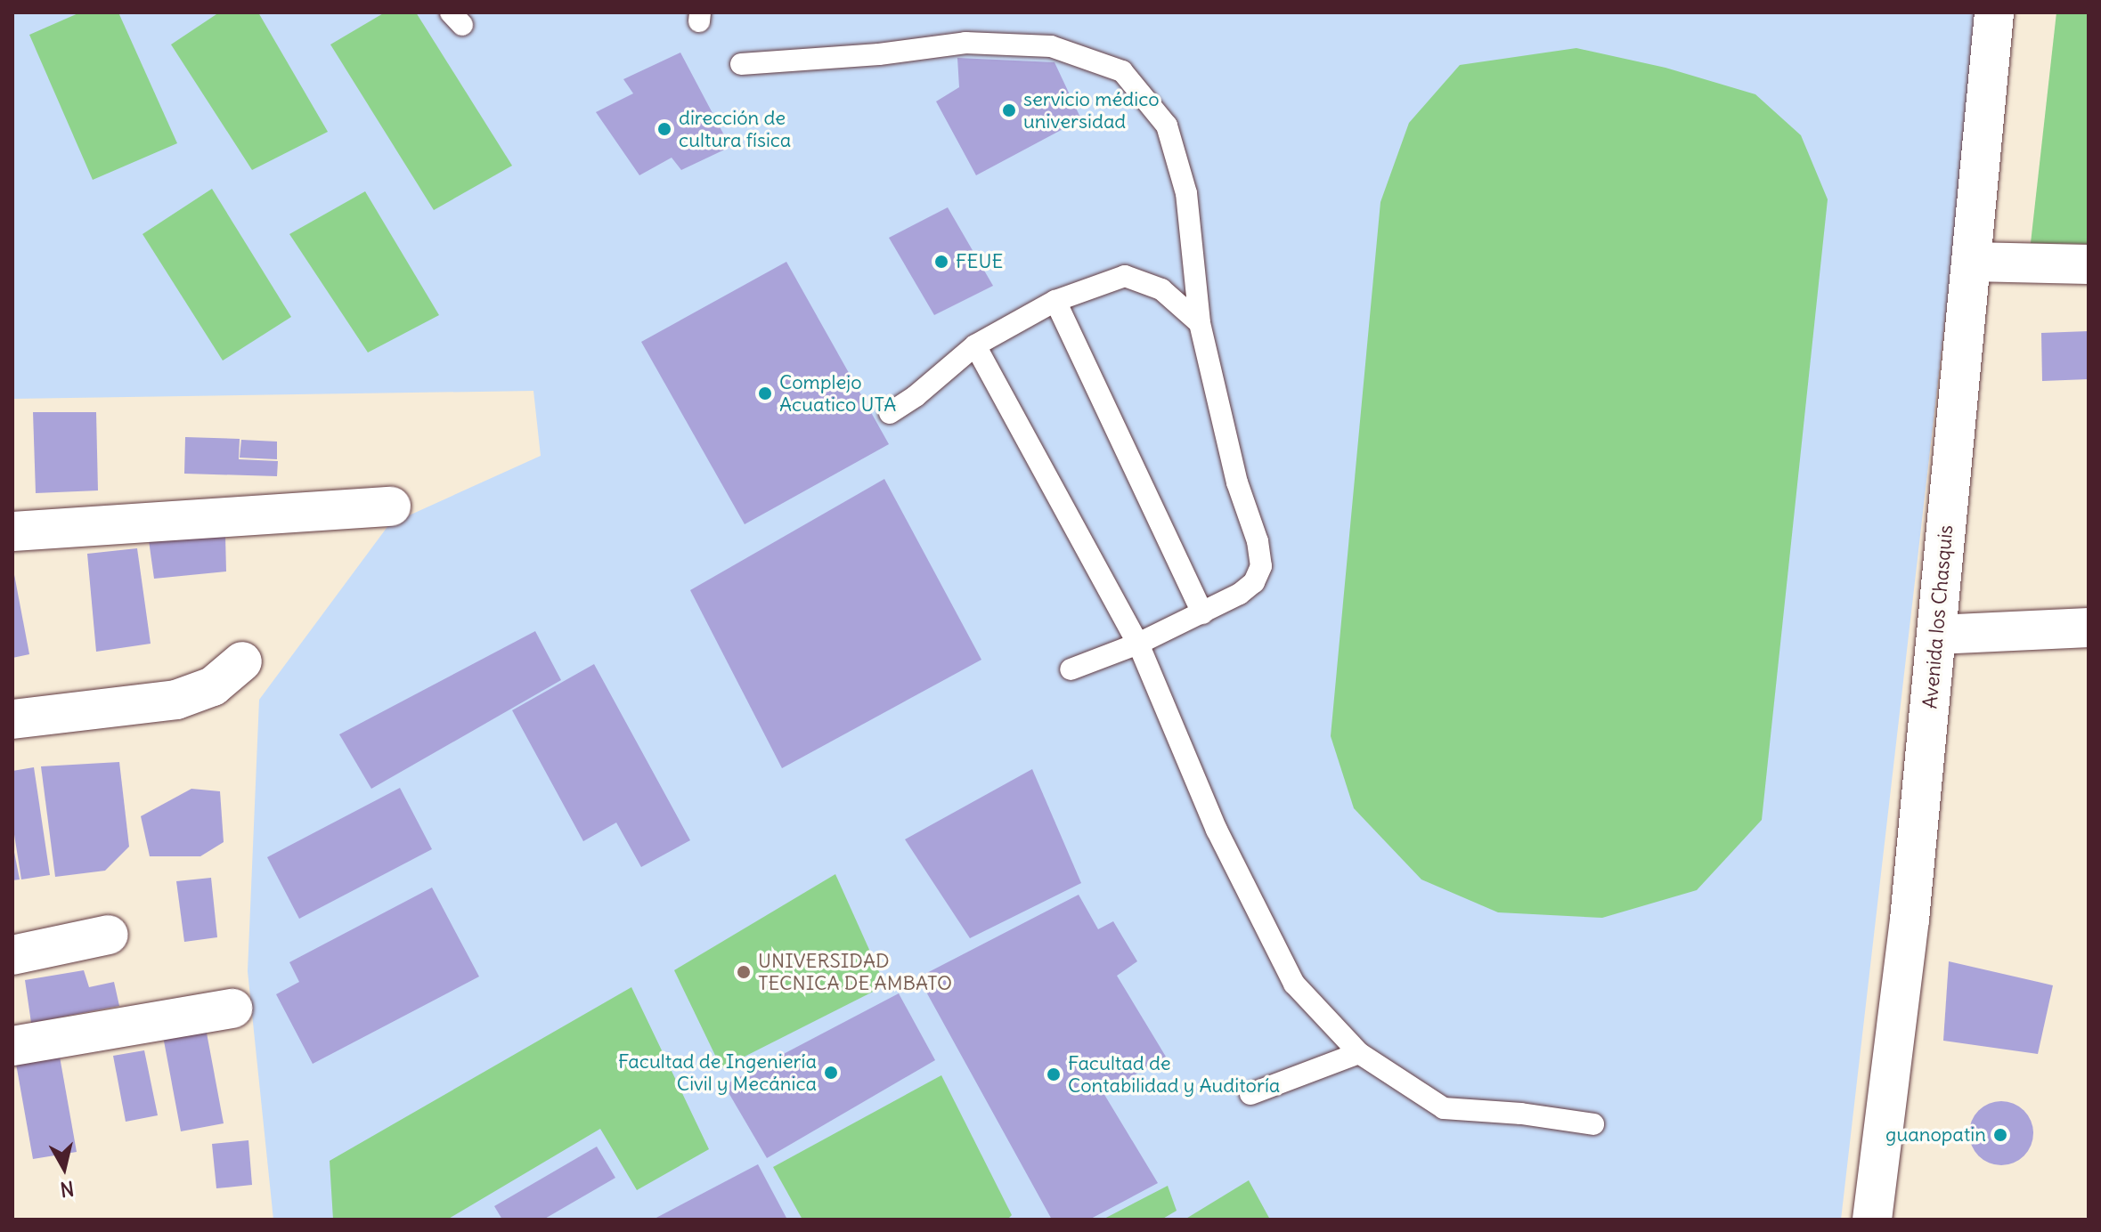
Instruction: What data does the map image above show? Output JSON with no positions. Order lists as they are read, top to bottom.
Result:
{
  "streets": {
    "street": ["Avenida los Chasquis"]
  },
  "places": [
    "servicio médico universidad",
    "dirección de cultura física",
    "FEUE",
    "Complejo Acuatico UTA",
    "UNIVERSIDAD TECNICA DE AMBATO",
    "Facultad de Ingeniería Civil y Mecánica",
    "Facultad de Contabilidad y Auditoría",
    "guanopatin"
  ],
  "north": "bottom"
}
